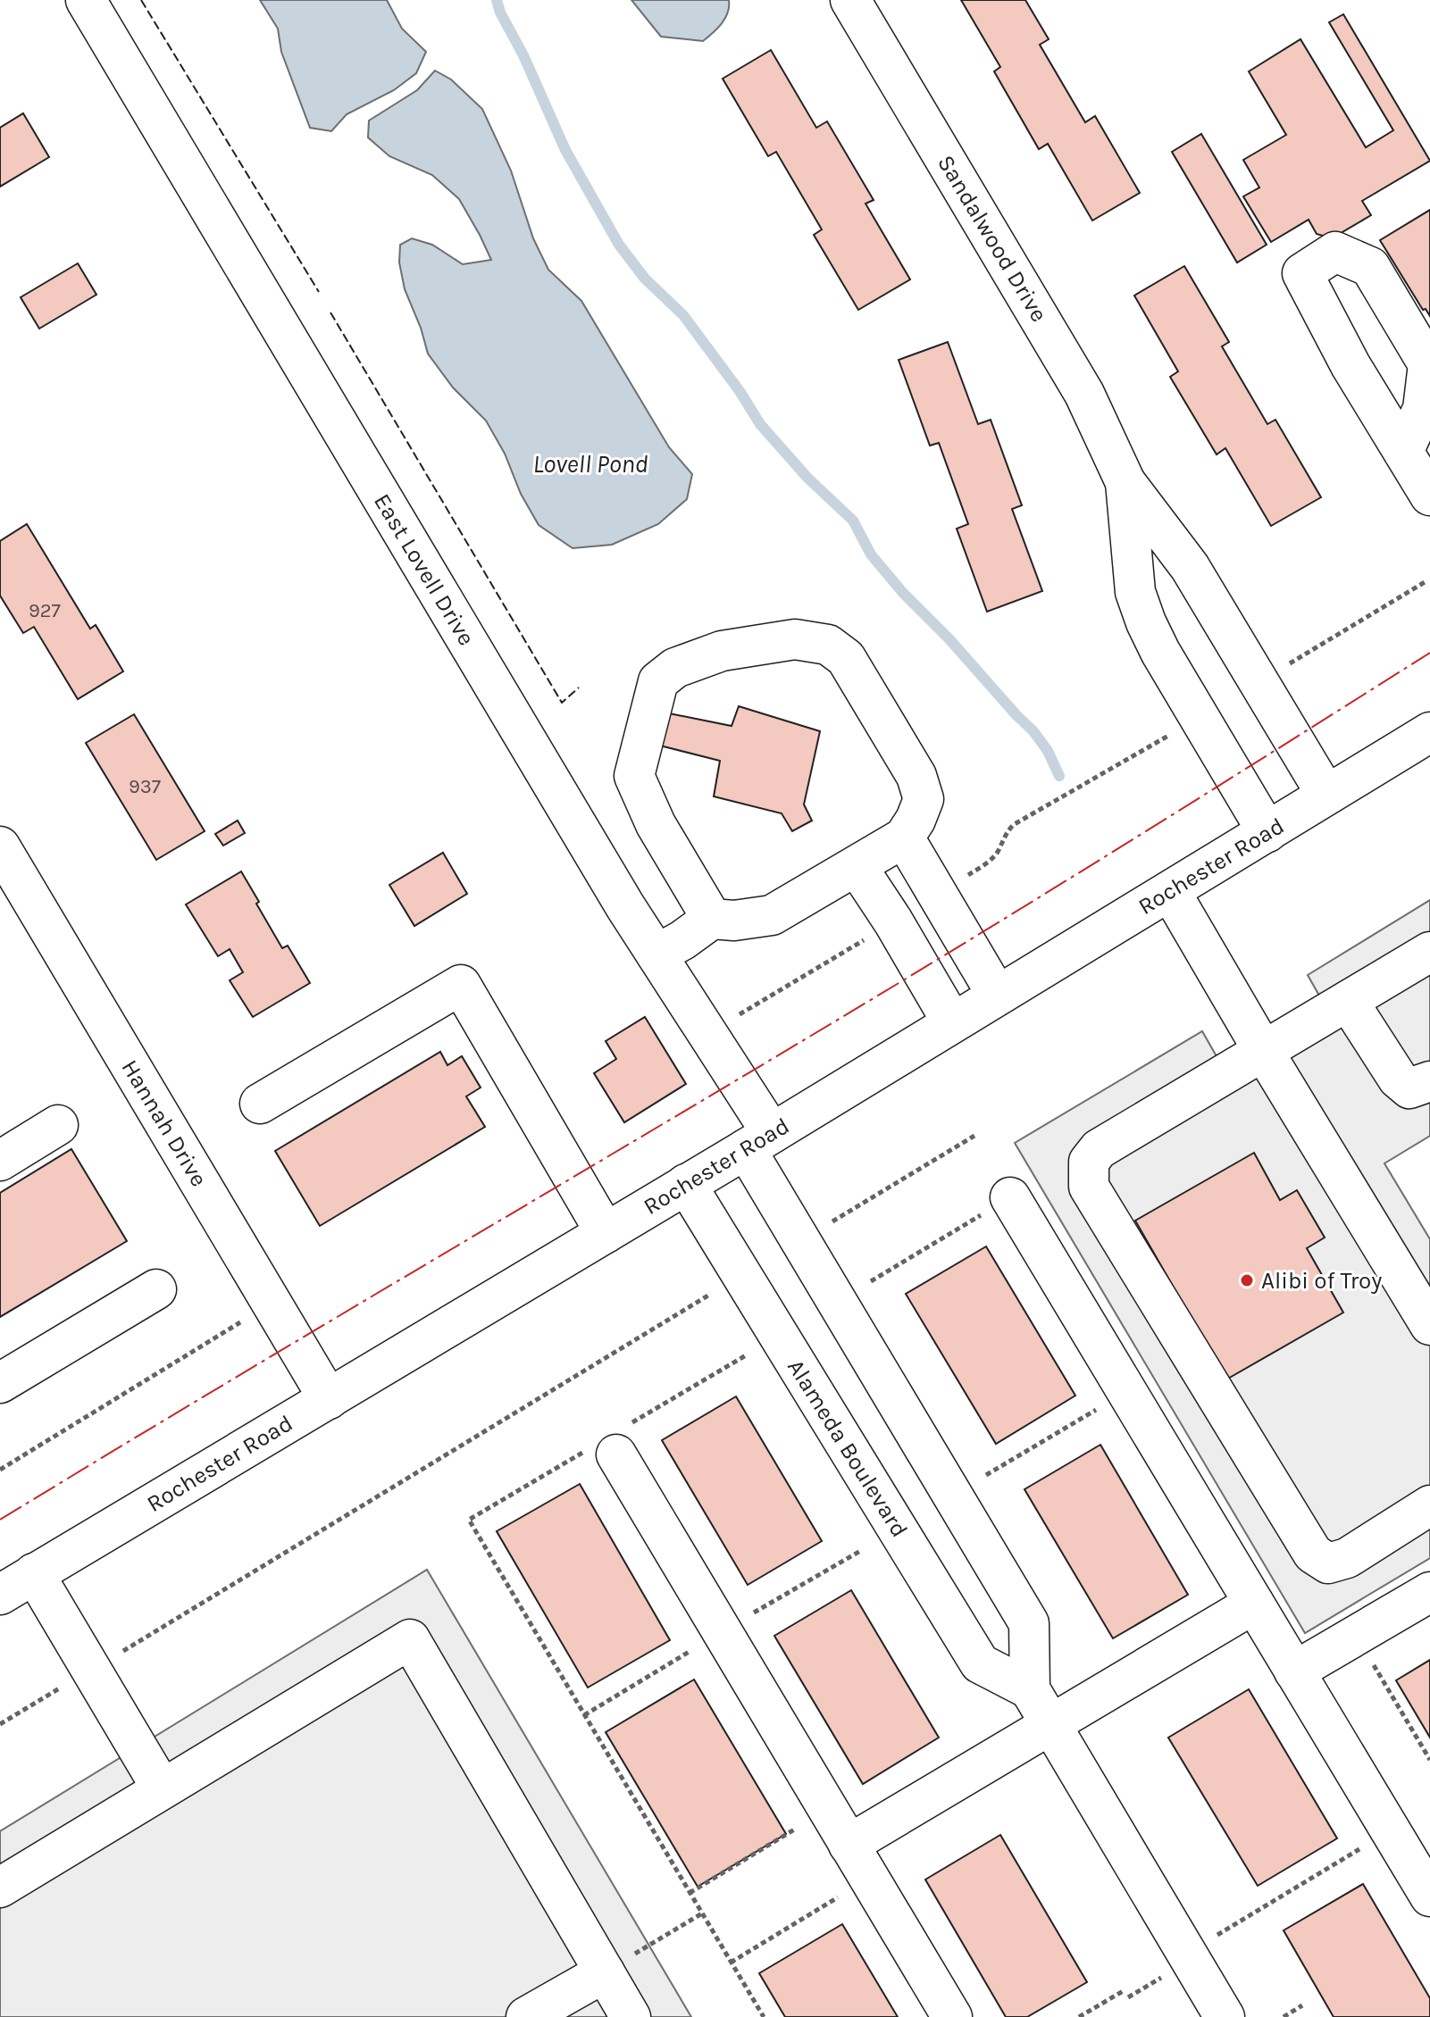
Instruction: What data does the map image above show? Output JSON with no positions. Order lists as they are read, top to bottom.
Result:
{
  "streets": {
    "street": [
      "Sandalwood Drive",
      "East Lovell Drive",
      "Rochester Road",
      "Hannah Drive",
      "Alameda Boulevard"
    ]
  },
  "crossings": [
    ["Sandalwood Drive", "Rochester Road"],
    ["East Lovell Drive", "Rochester Road"],
    ["Rochester Road", "Hannah Drive"],
    ["Rochester Road", "Alameda Boulevard"]
  ],
  "water": ["Lovell Pond"],
  "places": ["Alibi of Troy"],
  "house_numbers": ["927", "937"]
}
